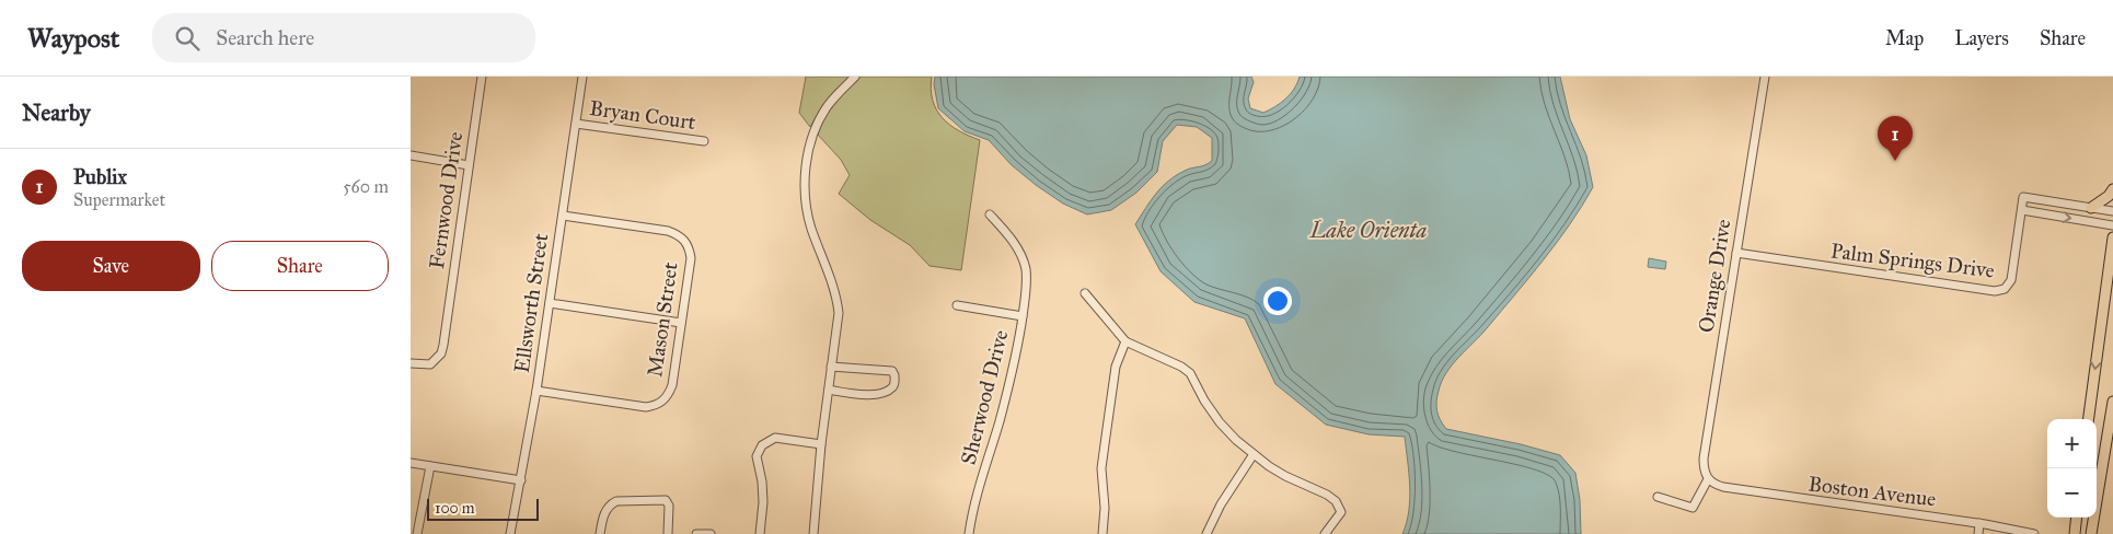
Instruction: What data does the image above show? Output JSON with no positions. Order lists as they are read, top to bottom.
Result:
{
  "streets": {
    "street": [
      "Bryan Court",
      "Fernwood Drive",
      "Palm Springs Drive",
      "Orange Drive",
      "Ellsworth Street",
      "Mason Street",
      "Sherwood Drive",
      "Boston Avenue"
    ]
  },
  "crossings": [
    ["Bryan Court", "Ellsworth Street"],
    ["Palm Springs Drive", "Orange Drive"],
    ["Orange Drive", "Boston Avenue"],
    ["Ellsworth Street", "Mason Street"]
  ],
  "water": ["Lake Orienta"],
  "scale_bar": "100 m",
  "page": {
    "header": "Waypost",
    "search": "Search here",
    "nav": ["Map", "Layers", "Share"],
    "heading": "Nearby",
    "pins": "1",
    "list": [
      {
        "mark": "1",
        "name": "Publix",
        "note": "Supermarket",
        "value": "560 m"
      }
    ],
    "buttons": ["Save", "Share"],
    "map_buttons": ["+", "−"],
    "scale": "100 m"
  }
}
